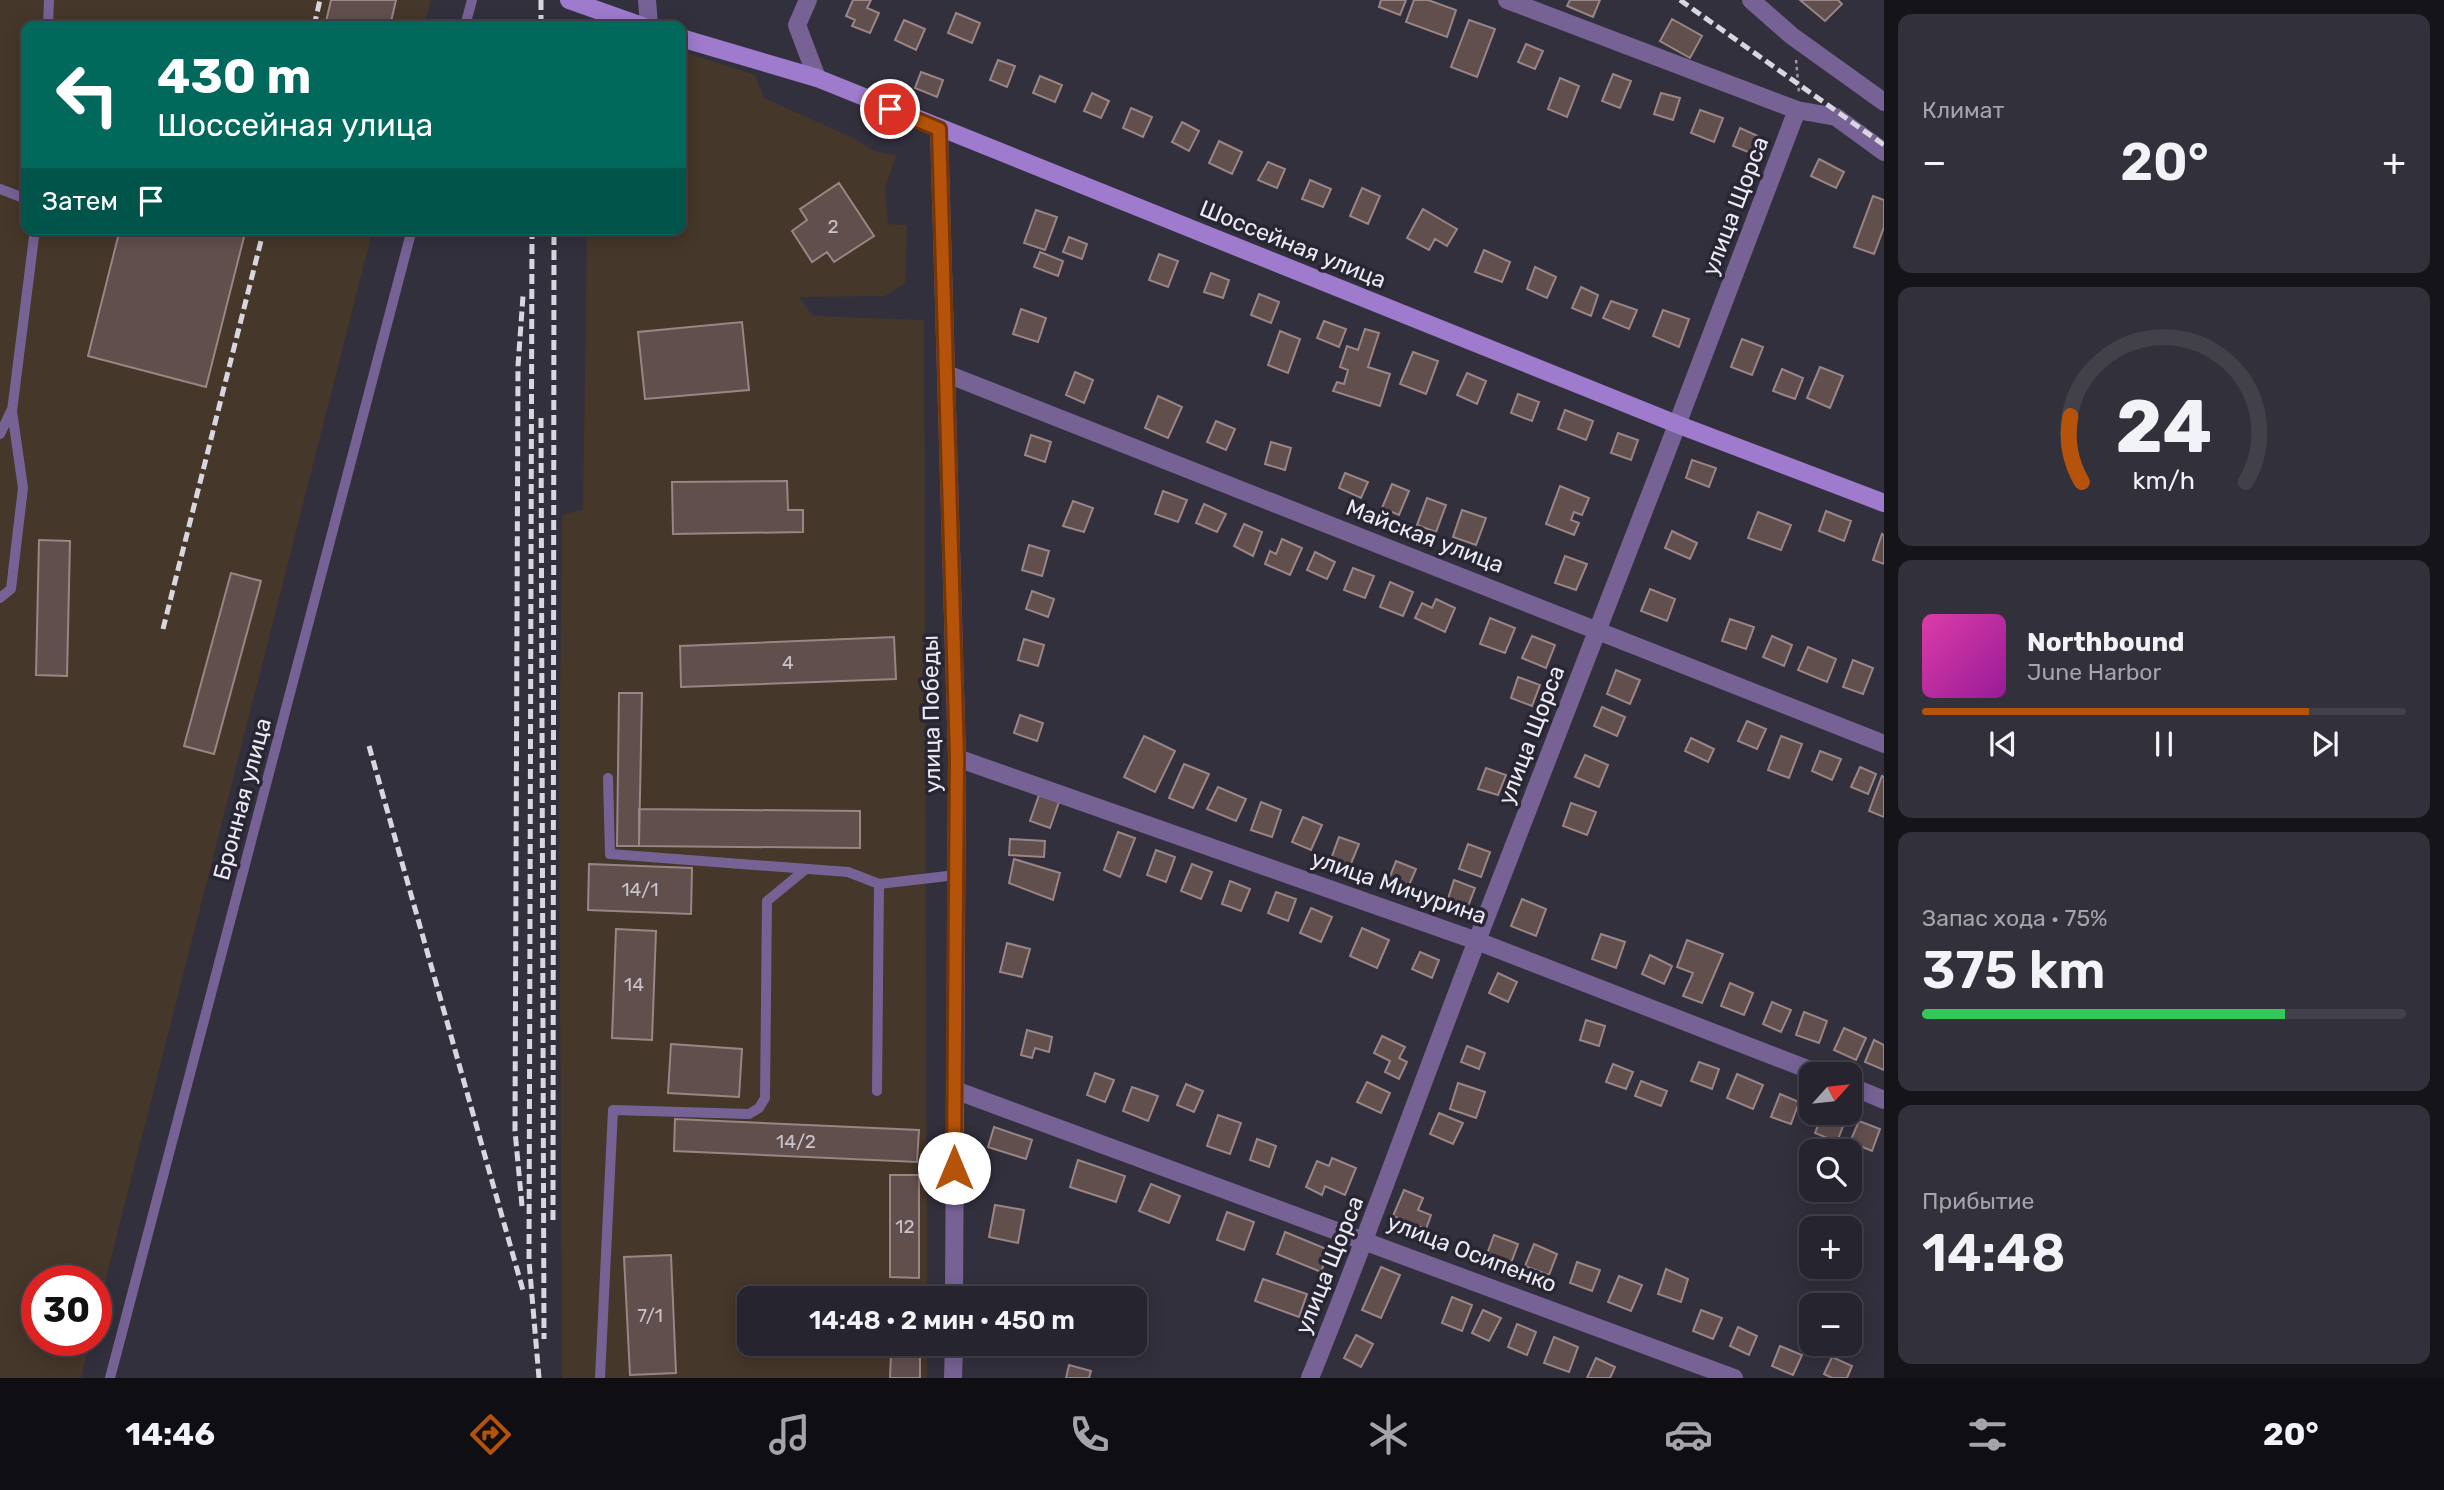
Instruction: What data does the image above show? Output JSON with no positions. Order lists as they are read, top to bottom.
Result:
{
  "streets": {
    "main road": ["Шоссейная улица"],
    "street": [
      "улица Щорса",
      "Майская улица",
      "улица Победы",
      "улица Мичурина",
      "улица Осипенко"
    ],
    "lane": ["Бронная улица"]
  },
  "crossings": [
    ["улица Щорса", "Шоссейная улица"],
    ["улица Щорса", "Майская улица"],
    ["улица Щорса", "улица Мичурина"],
    ["улица Щорса", "улица Осипенко"],
    ["Шоссейная улица", "улица Победы"],
    ["Майская улица", "улица Победы"],
    ["улица Победы", "улица Мичурина"],
    ["улица Победы", "улица Осипенко"]
  ],
  "house_numbers": [
    "2",
    "4",
    "14/1",
    "14",
    "14/2",
    "12",
    "7/1"
  ],
  "north": "top right",
  "page": {
    "tile": [
      "Климат",
      ["Запас хода · 75%", "375 km"],
      ["Прибытие", "14:48"]
    ],
    "turn": ["430 m", "Шоссейная улица"],
    "heat": ["−", "20°", "+"],
    "then": "Затем",
    "song": ["Northbound", "June Harbor"],
    "map_buttons": ["+", "−"],
    "limit": "30",
    "trip": "14:48 · 2 мин · 450 m",
    "tabs": ["14:46", "20°"],
    "gauge": ["24", "km/h"]
  }
}
